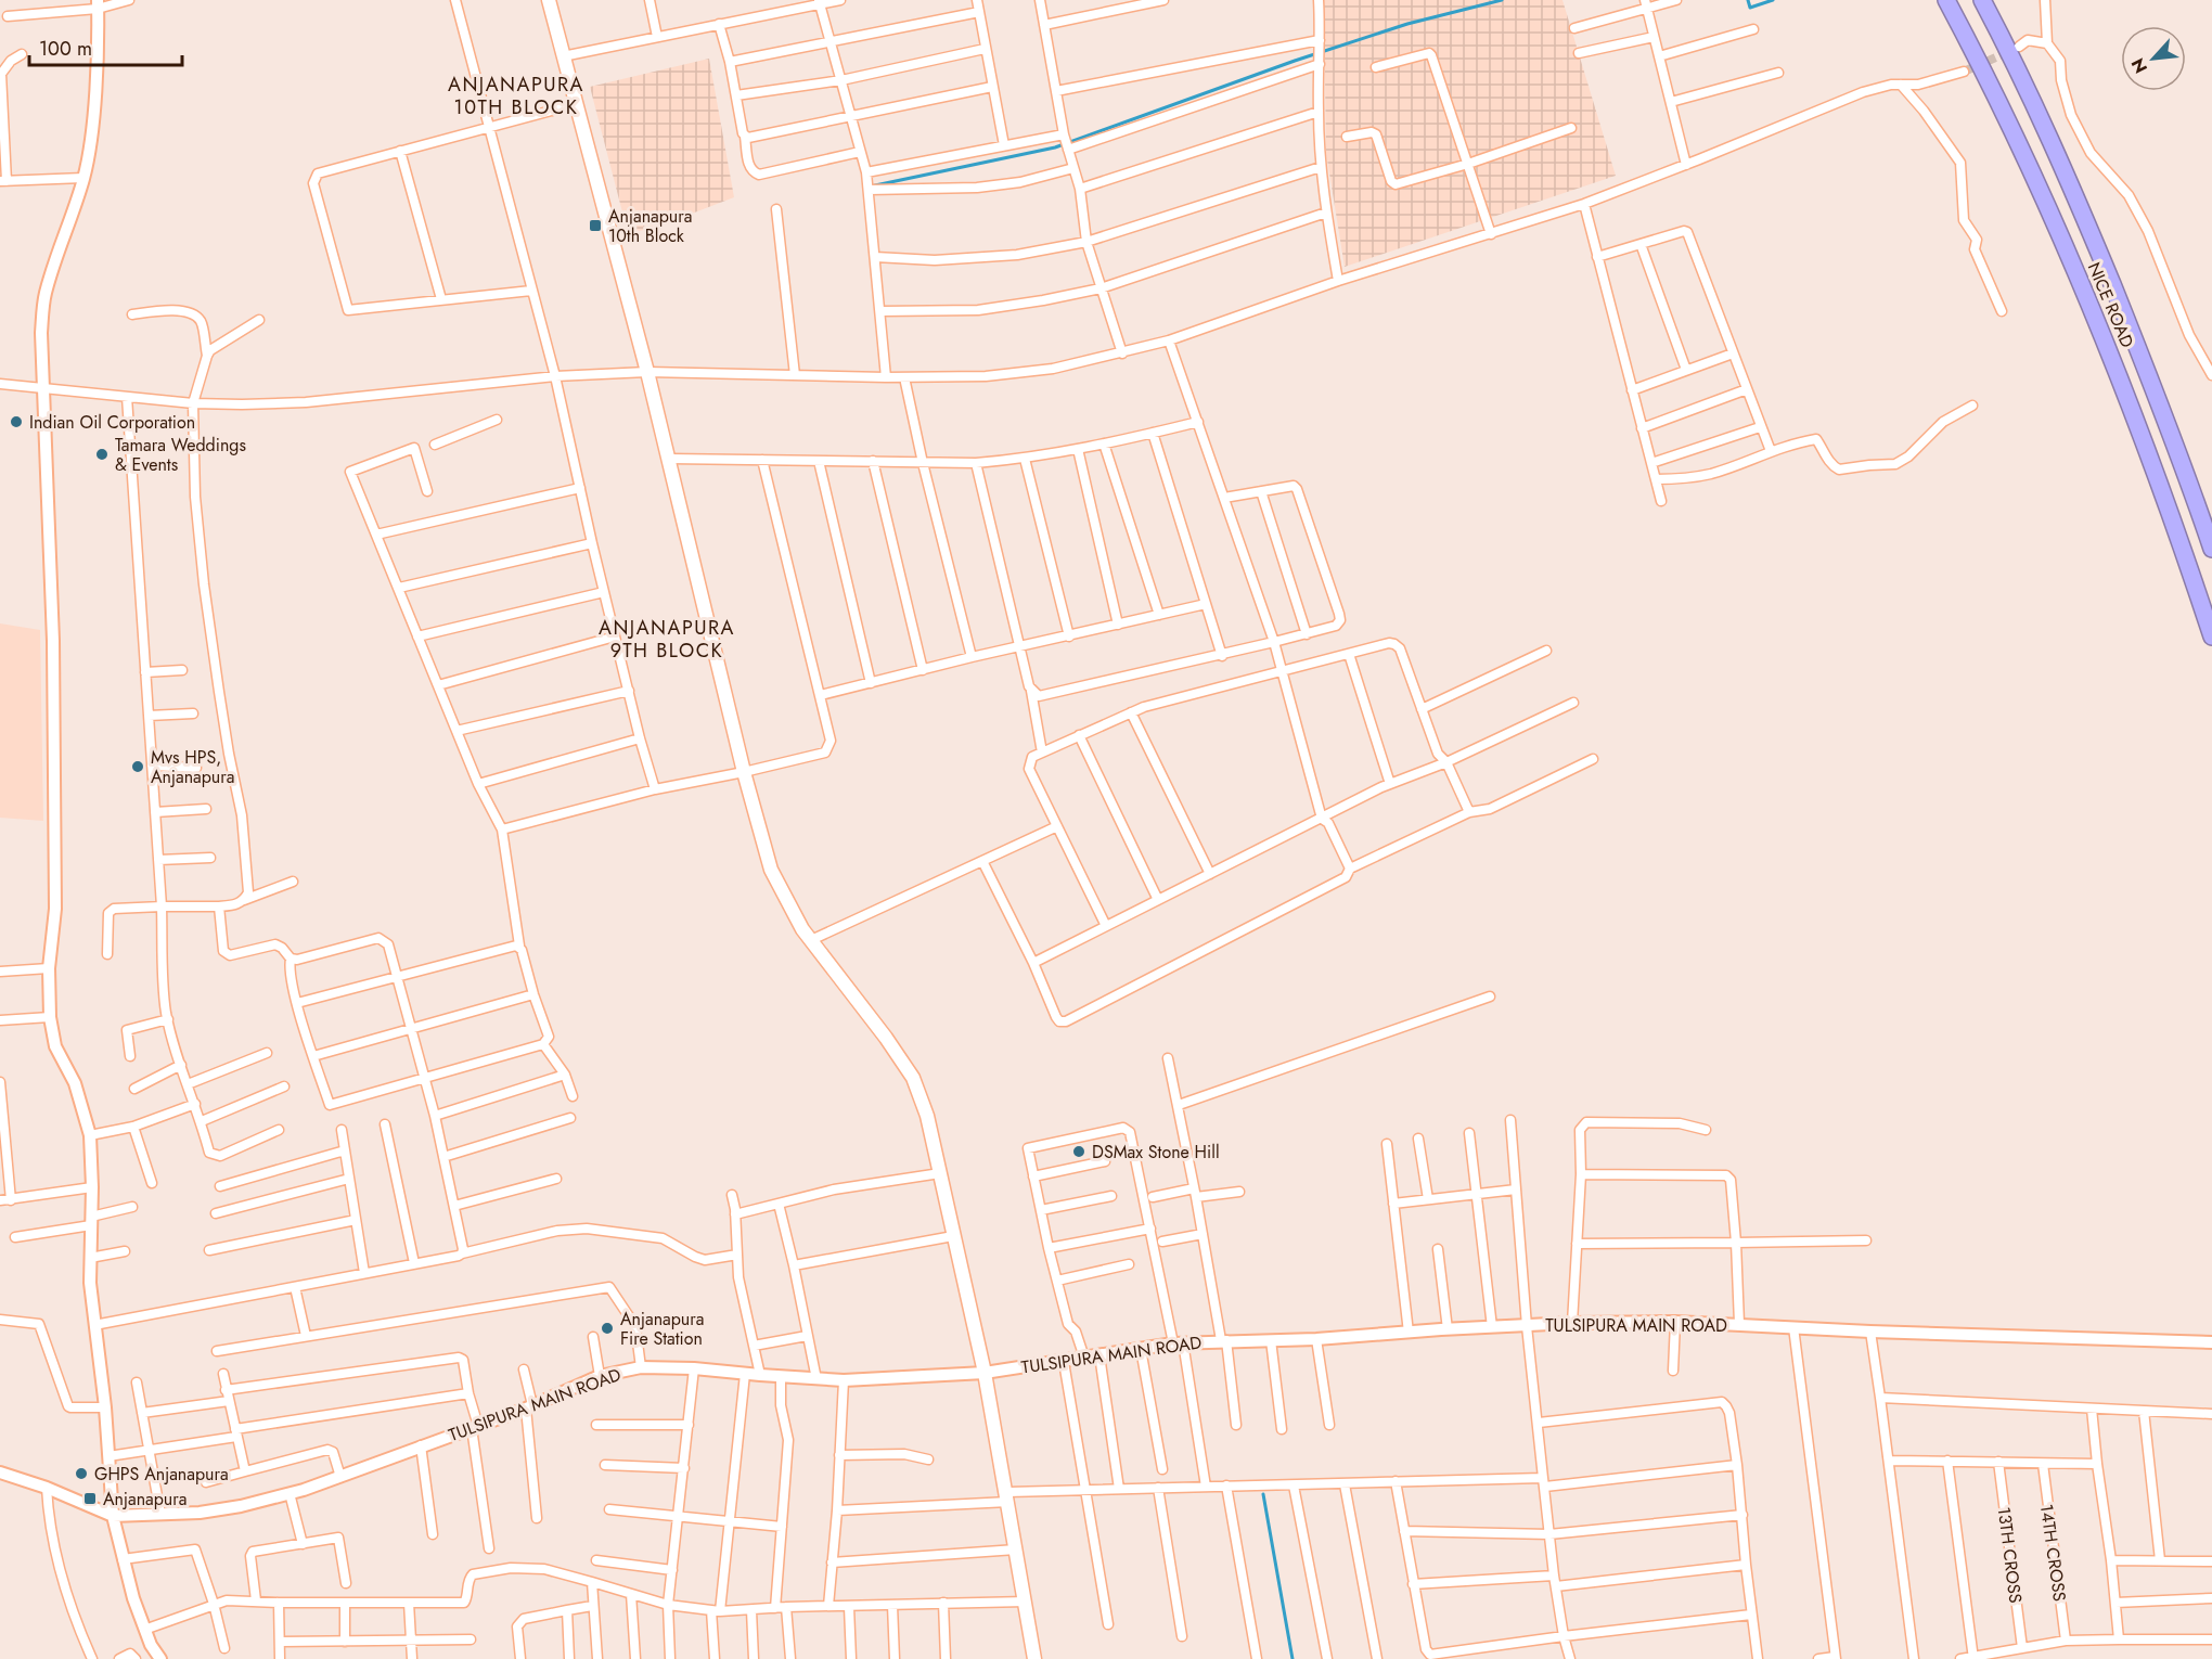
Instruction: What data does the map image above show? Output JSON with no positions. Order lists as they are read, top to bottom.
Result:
{
  "streets": {
    "highway": ["NICE ROAD"],
    "street": ["TULSIPURA MAIN ROAD", "14TH CROSS", "13TH CROSS"]
  },
  "districts": ["ANJANAPURA 10TH BLOCK", "ANJANAPURA 9TH BLOCK"],
  "places": {
    "transit": ["Anjanapura 10th Block", "Anjanapura"],
    "other": [
      "Indian Oil Corporation",
      "Tamara Weddings & Events",
      "Mvs HPS, Anjanapura",
      "DSMax Stone Hill",
      "Anjanapura Fire Station",
      "GHPS Anjanapura"
    ]
  },
  "scale_bar": "100 m",
  "north": "bottom left"
}
